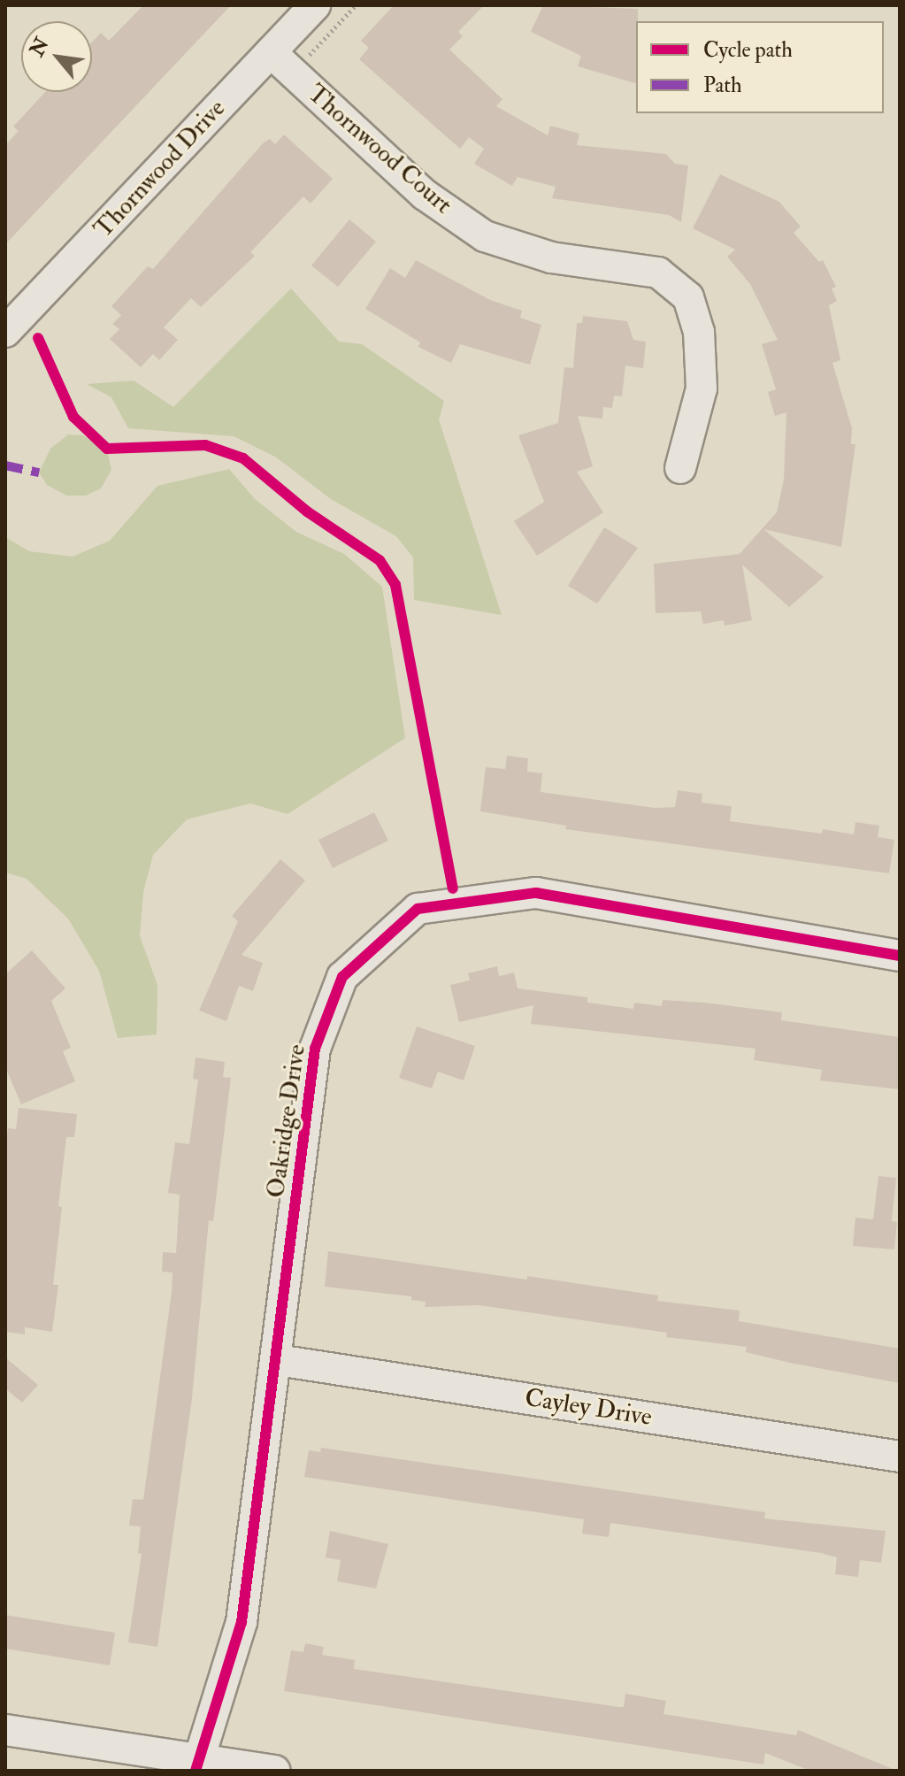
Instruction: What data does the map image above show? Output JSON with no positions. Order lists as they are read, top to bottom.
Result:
{
  "streets": {
    "street": [
      "Thornwood Court",
      "Thornwood Drive",
      "Oakridge Drive",
      "Cayley Drive"
    ]
  },
  "crossings": [
    ["Thornwood Court", "Thornwood Drive"],
    ["Oakridge Drive", "Cayley Drive"]
  ],
  "legend": ["Cycle path", "Path"],
  "north": "top left"
}
